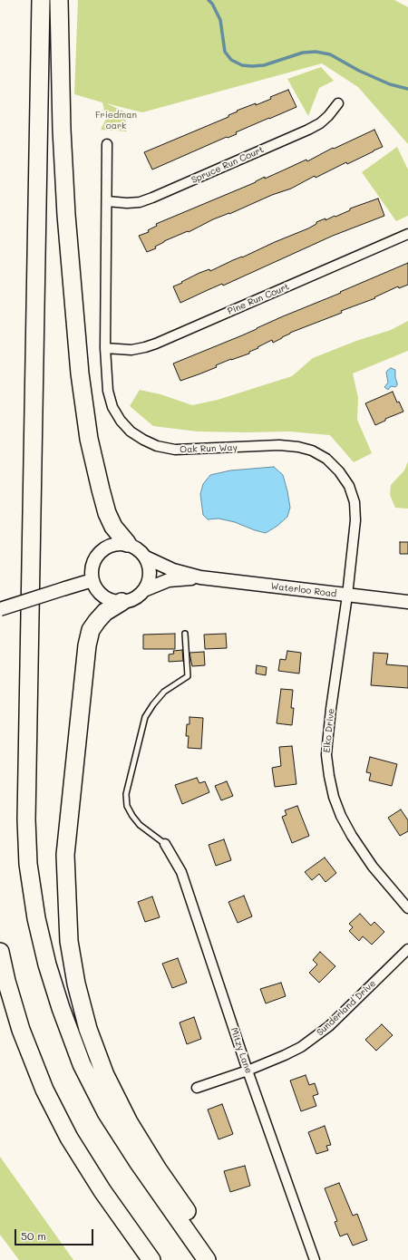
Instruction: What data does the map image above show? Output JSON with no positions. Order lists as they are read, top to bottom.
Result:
{
  "streets": {
    "main road": ["Waterloo Road"],
    "street": [
      "Spruce Run Court",
      "Pine Run Court",
      "Oak Run Way",
      "Elko Drive",
      "Sunderland Drive",
      "Mitzy Lane"
    ]
  },
  "crossings": [
    ["Spruce Run Court", "Oak Run Way"],
    ["Pine Run Court", "Oak Run Way"],
    ["Oak Run Way", "Waterloo Road"],
    ["Oak Run Way", "Elko Drive"],
    ["Waterloo Road", "Elko Drive"],
    ["Sunderland Drive", "Mitzy Lane"]
  ],
  "parks": ["Friedman oark"],
  "scale_bar": "50 m"
}
